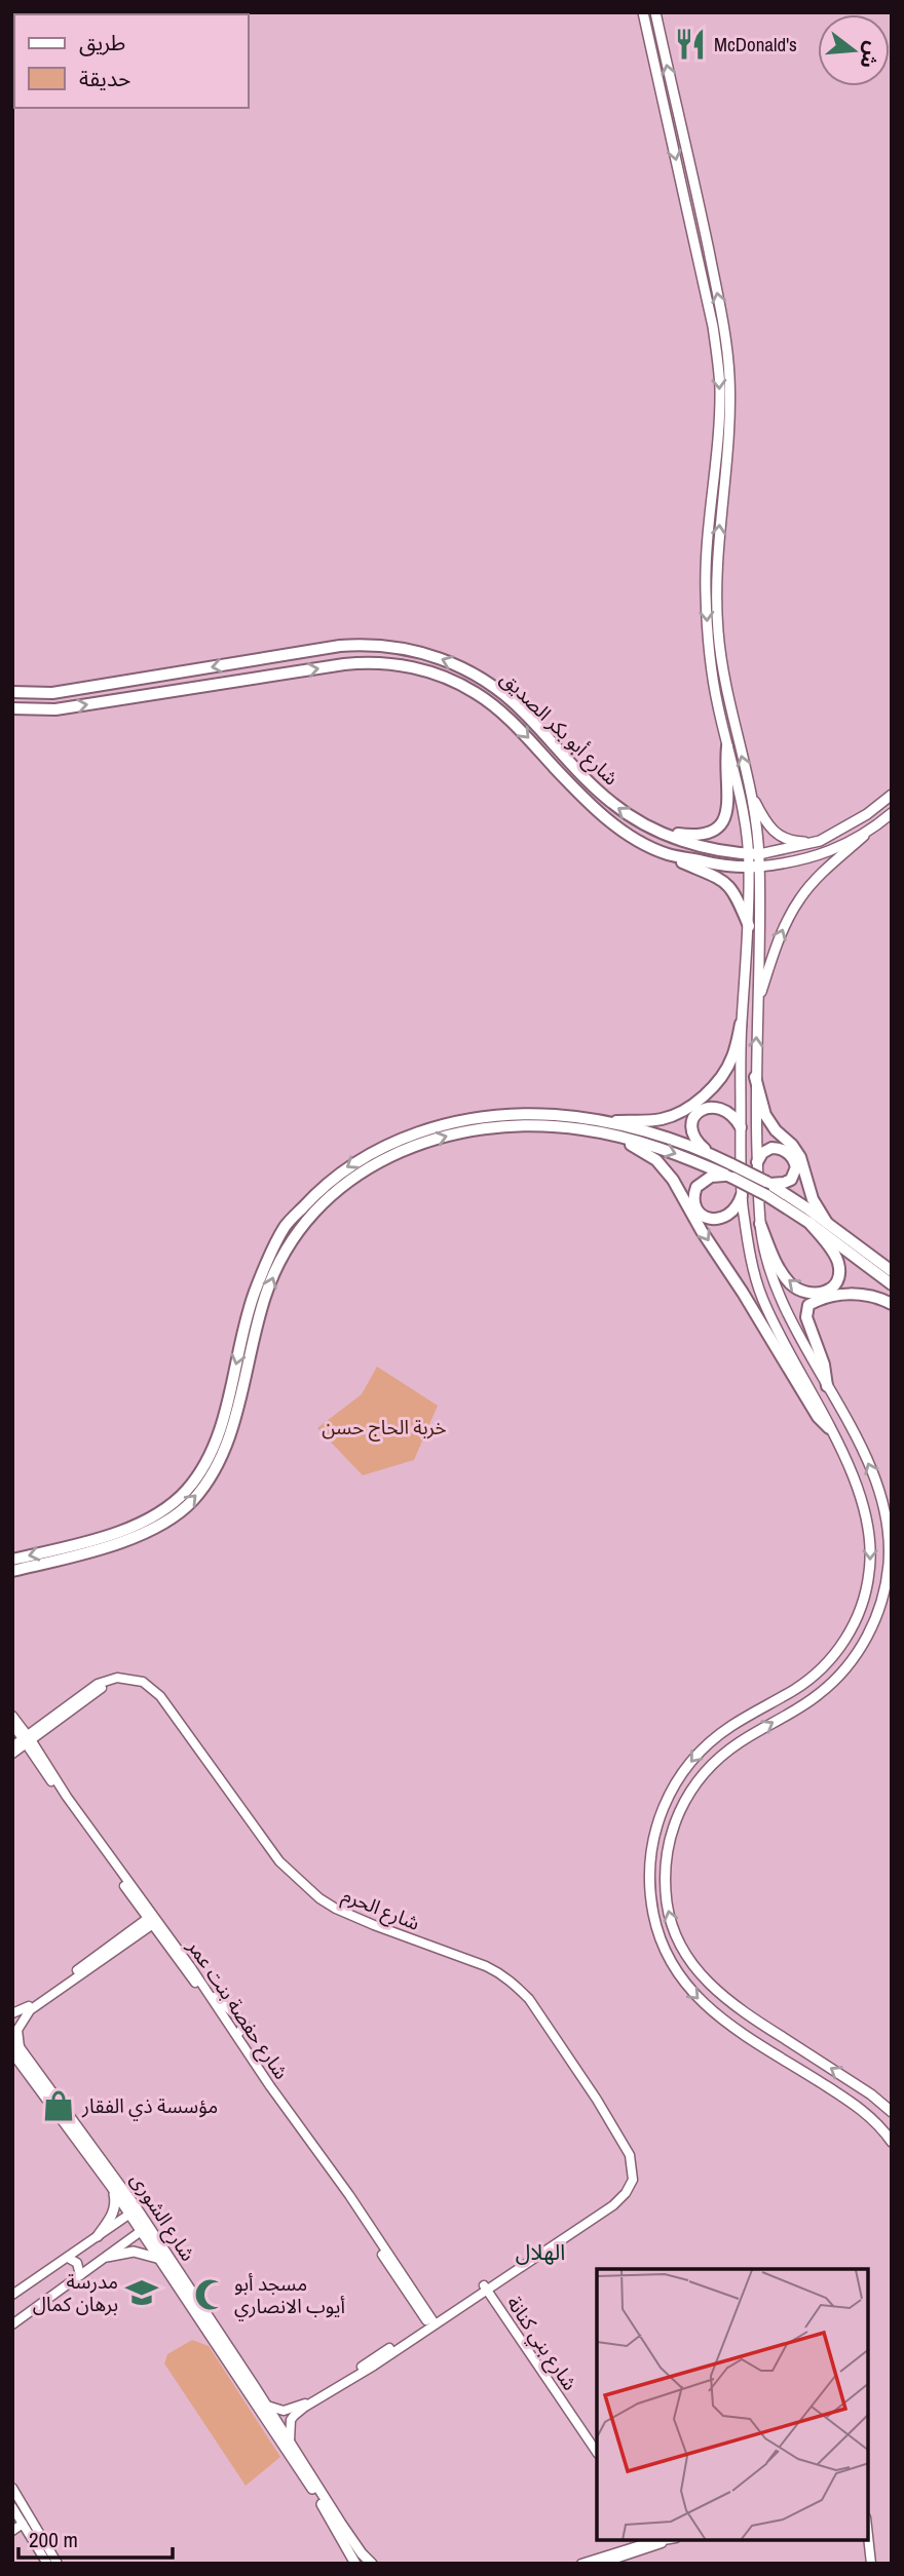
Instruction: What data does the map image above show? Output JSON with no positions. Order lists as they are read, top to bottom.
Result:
{
  "streets": {
    "highway": ["شارع أبو بكر الصديق"],
    "main road": ["شارع الشورى"],
    "street": ["شارع الحرم", "شارع حفصة بنت عمر", "شارع بني كنانة"]
  },
  "crossings": [
    ["شارع الحرم", "شارع حفصة بنت عمر"],
    ["شارع الحرم", "شارع الشورى"],
    ["شارع الحرم", "شارع بني كنانة"]
  ],
  "districts": ["الهلال"],
  "parks": ["خربة الحاج حسن"],
  "places": {
    "restaurant": ["McDonald's"],
    "shop": ["مؤسسة ذي الفقار"],
    "school or university": ["مدرسة برهان كمال"],
    "mosque": ["مسجد أبو أيوب الانصاري"]
  },
  "legend": ["طريق", "حديقة"],
  "scale_bar": "200 m",
  "north": "right"
}
